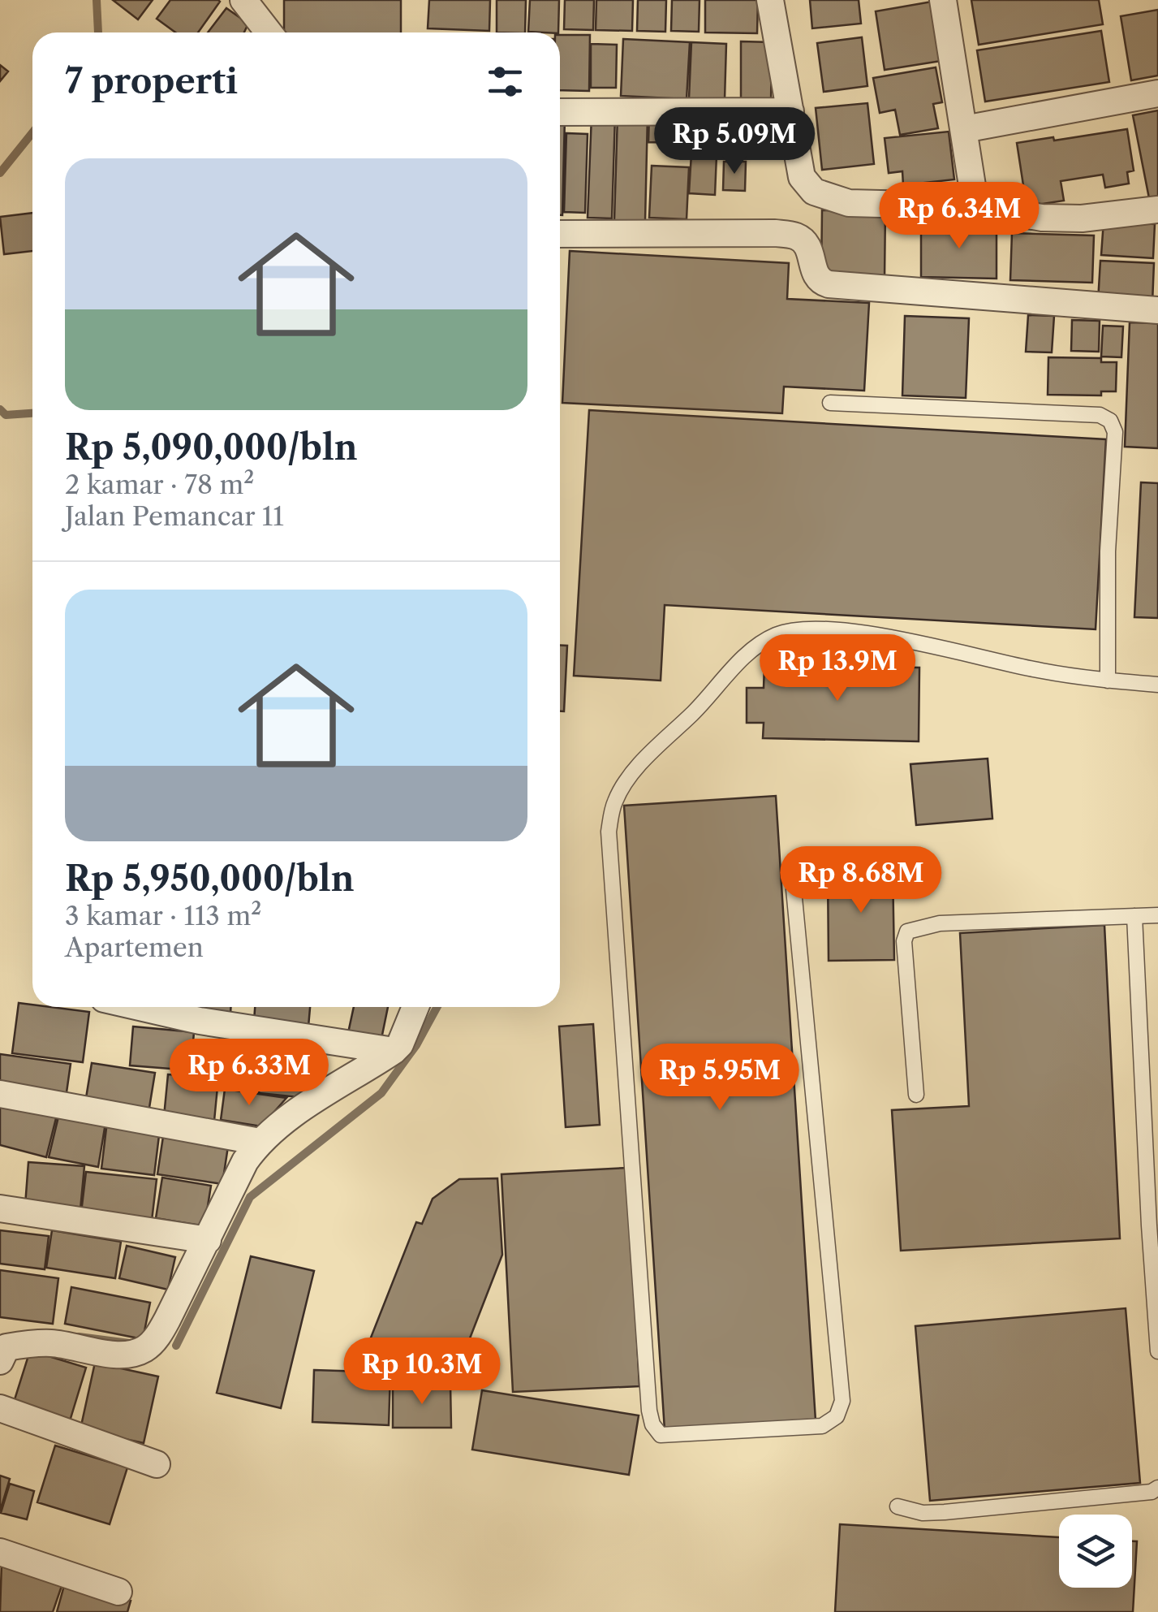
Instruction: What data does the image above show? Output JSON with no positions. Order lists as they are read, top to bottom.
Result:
{
  "page": {
    "heading": "7 properti",
    "price": [
      "Rp 5.09M",
      "Rp 6.34M",
      "Rp 13.9M",
      "Rp 8.68M",
      "Rp 6.33M",
      "Rp 5.95M",
      "Rp 10.3M"
    ],
    "list": [
      {
        "name": "Rp 5,090,000/bln",
        "note": "2 kamar · 78 m² · Jalan Pemancar 11"
      },
      {
        "name": "Rp 5,950,000/bln",
        "note": "3 kamar · 113 m² · Apartemen"
      }
    ]
  }
}
